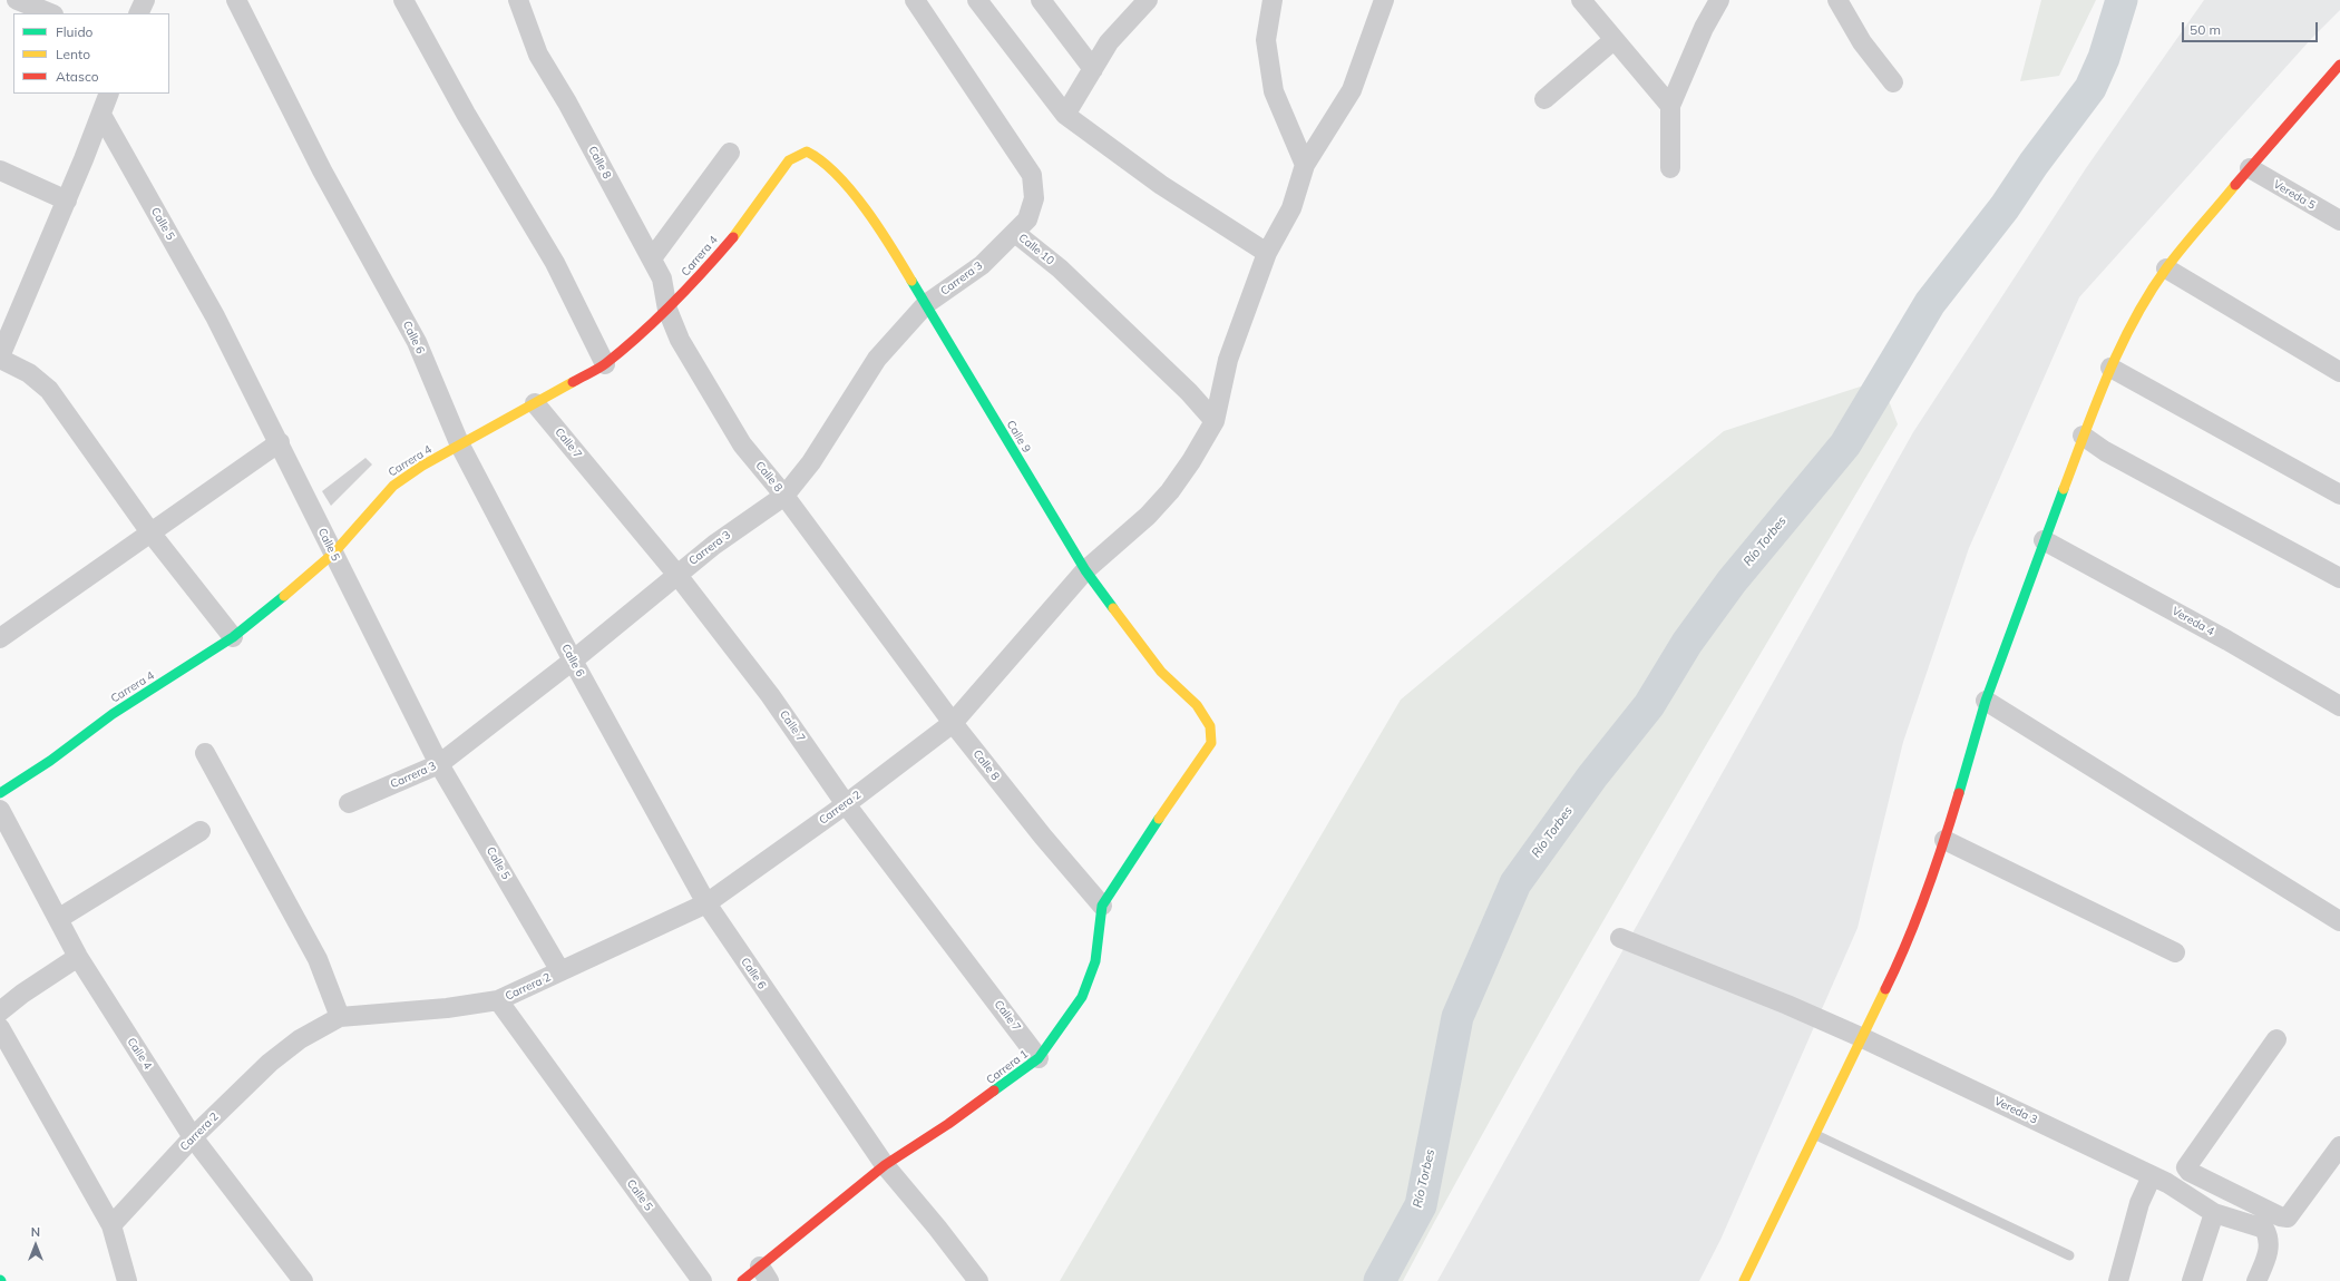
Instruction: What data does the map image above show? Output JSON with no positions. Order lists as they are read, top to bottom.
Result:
{
  "streets": {
    "street": [
      "Calle 8",
      "Vereda 5",
      "Calle 5",
      "Calle 10",
      "Carrera 4",
      "Carrera 3",
      "Calle 6",
      "Calle 9",
      "Calle 7",
      "Vereda 4",
      "Carrera 2",
      "Calle 4",
      "Carrera 1",
      "Vereda 3"
    ]
  },
  "crossings": [
    ["Calle 8", "Carrera 4"],
    ["Calle 8", "Carrera 3"],
    ["Calle 8", "Carrera 2"],
    ["Calle 8", "Carrera 1"],
    ["Calle 5", "Carrera 4"],
    ["Calle 5", "Carrera 3"],
    ["Calle 5", "Carrera 2"],
    ["Calle 10", "Carrera 3"],
    ["Calle 10", "Carrera 2"],
    ["Carrera 4", "Calle 6"],
    ["Carrera 4", "Calle 9"],
    ["Carrera 4", "Calle 7"],
    ["Carrera 3", "Calle 6"],
    ["Carrera 3", "Calle 9"],
    ["Carrera 3", "Calle 7"],
    ["Calle 6", "Carrera 2"],
    ["Calle 6", "Carrera 1"],
    ["Calle 9", "Carrera 2"],
    ["Calle 9", "Carrera 1"],
    ["Calle 7", "Carrera 2"],
    ["Calle 7", "Carrera 1"],
    ["Carrera 2", "Calle 4"]
  ],
  "water": ["Río Torbes"],
  "legend": ["Fluido", "Lento", "Atasco"],
  "scale_bar": "50 m",
  "north": "top"
}
